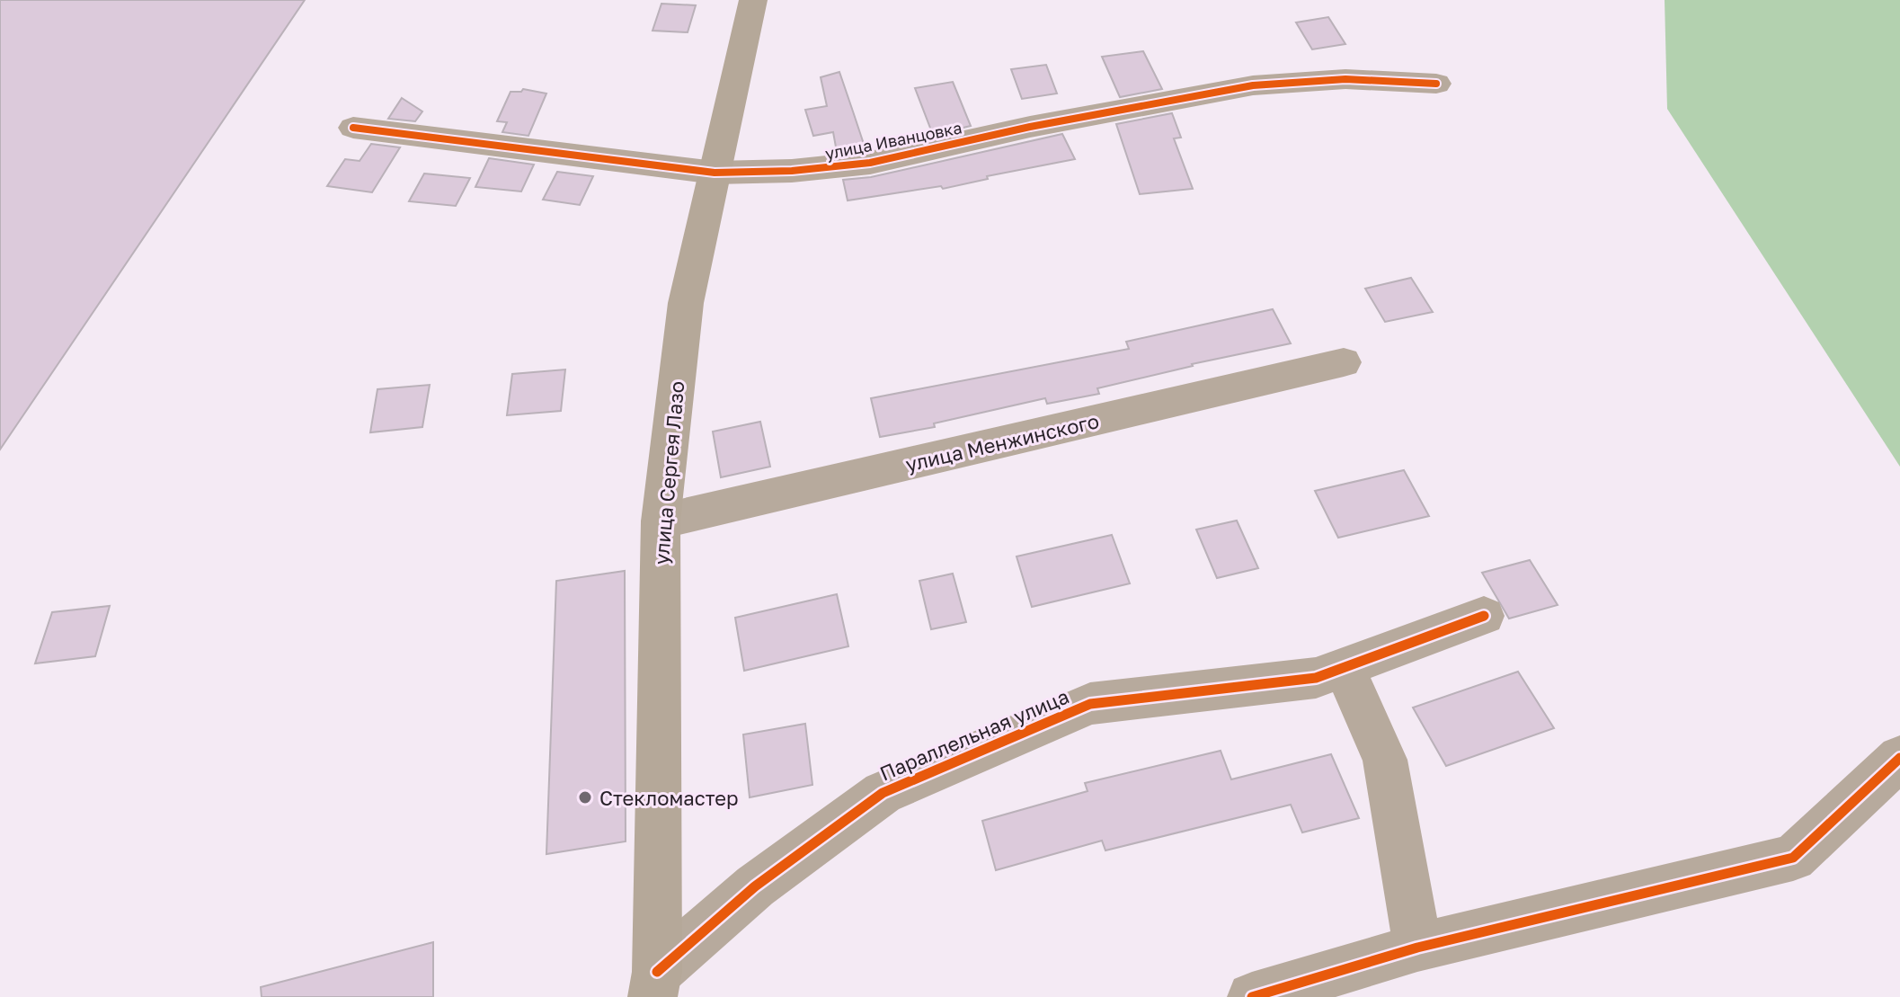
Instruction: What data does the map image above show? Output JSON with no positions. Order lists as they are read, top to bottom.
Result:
{
  "streets": {
    "main road": ["улица Сергея Лазо"],
    "street": ["улица Иванцовка", "улица Менжинского", "Параллельная улица"]
  },
  "crossings": [
    ["улица Иванцовка", "улица Сергея Лазо"],
    ["улица Менжинского", "улица Сергея Лазо"],
    ["улица Сергея Лазо", "Параллельная улица"]
  ],
  "places": ["Стекломастер"]
}
